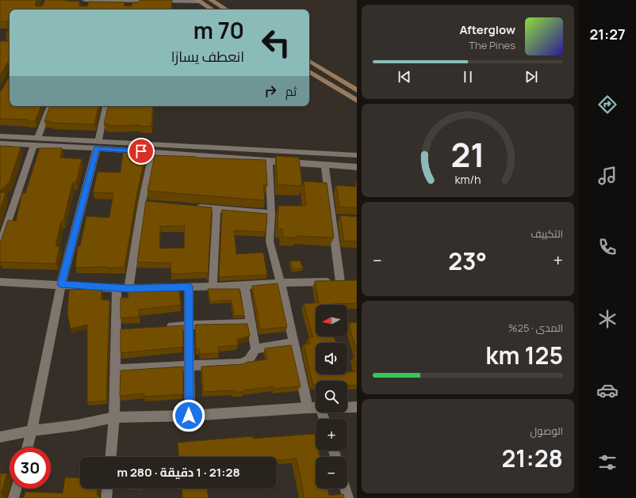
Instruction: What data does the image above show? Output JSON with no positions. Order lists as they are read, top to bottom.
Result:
{
  "north": "left",
  "page": {
    "tabs": "21:27",
    "turn": ["70 m", "انعطف يسارًا"],
    "song": ["Afterglow", "The Pines"],
    "then": "ثم",
    "tile": [
      "التكييف",
      ["المدى · 25%", "125 km"],
      ["الوصول", "21:28"]
    ],
    "heat": ["−", "23°", "+"],
    "map_buttons": ["+", "−"],
    "limit": "30",
    "trip": "21:28 · 1 دقيقة · 280 m",
    "gauge": ["21", "km/h"]
  }
}
